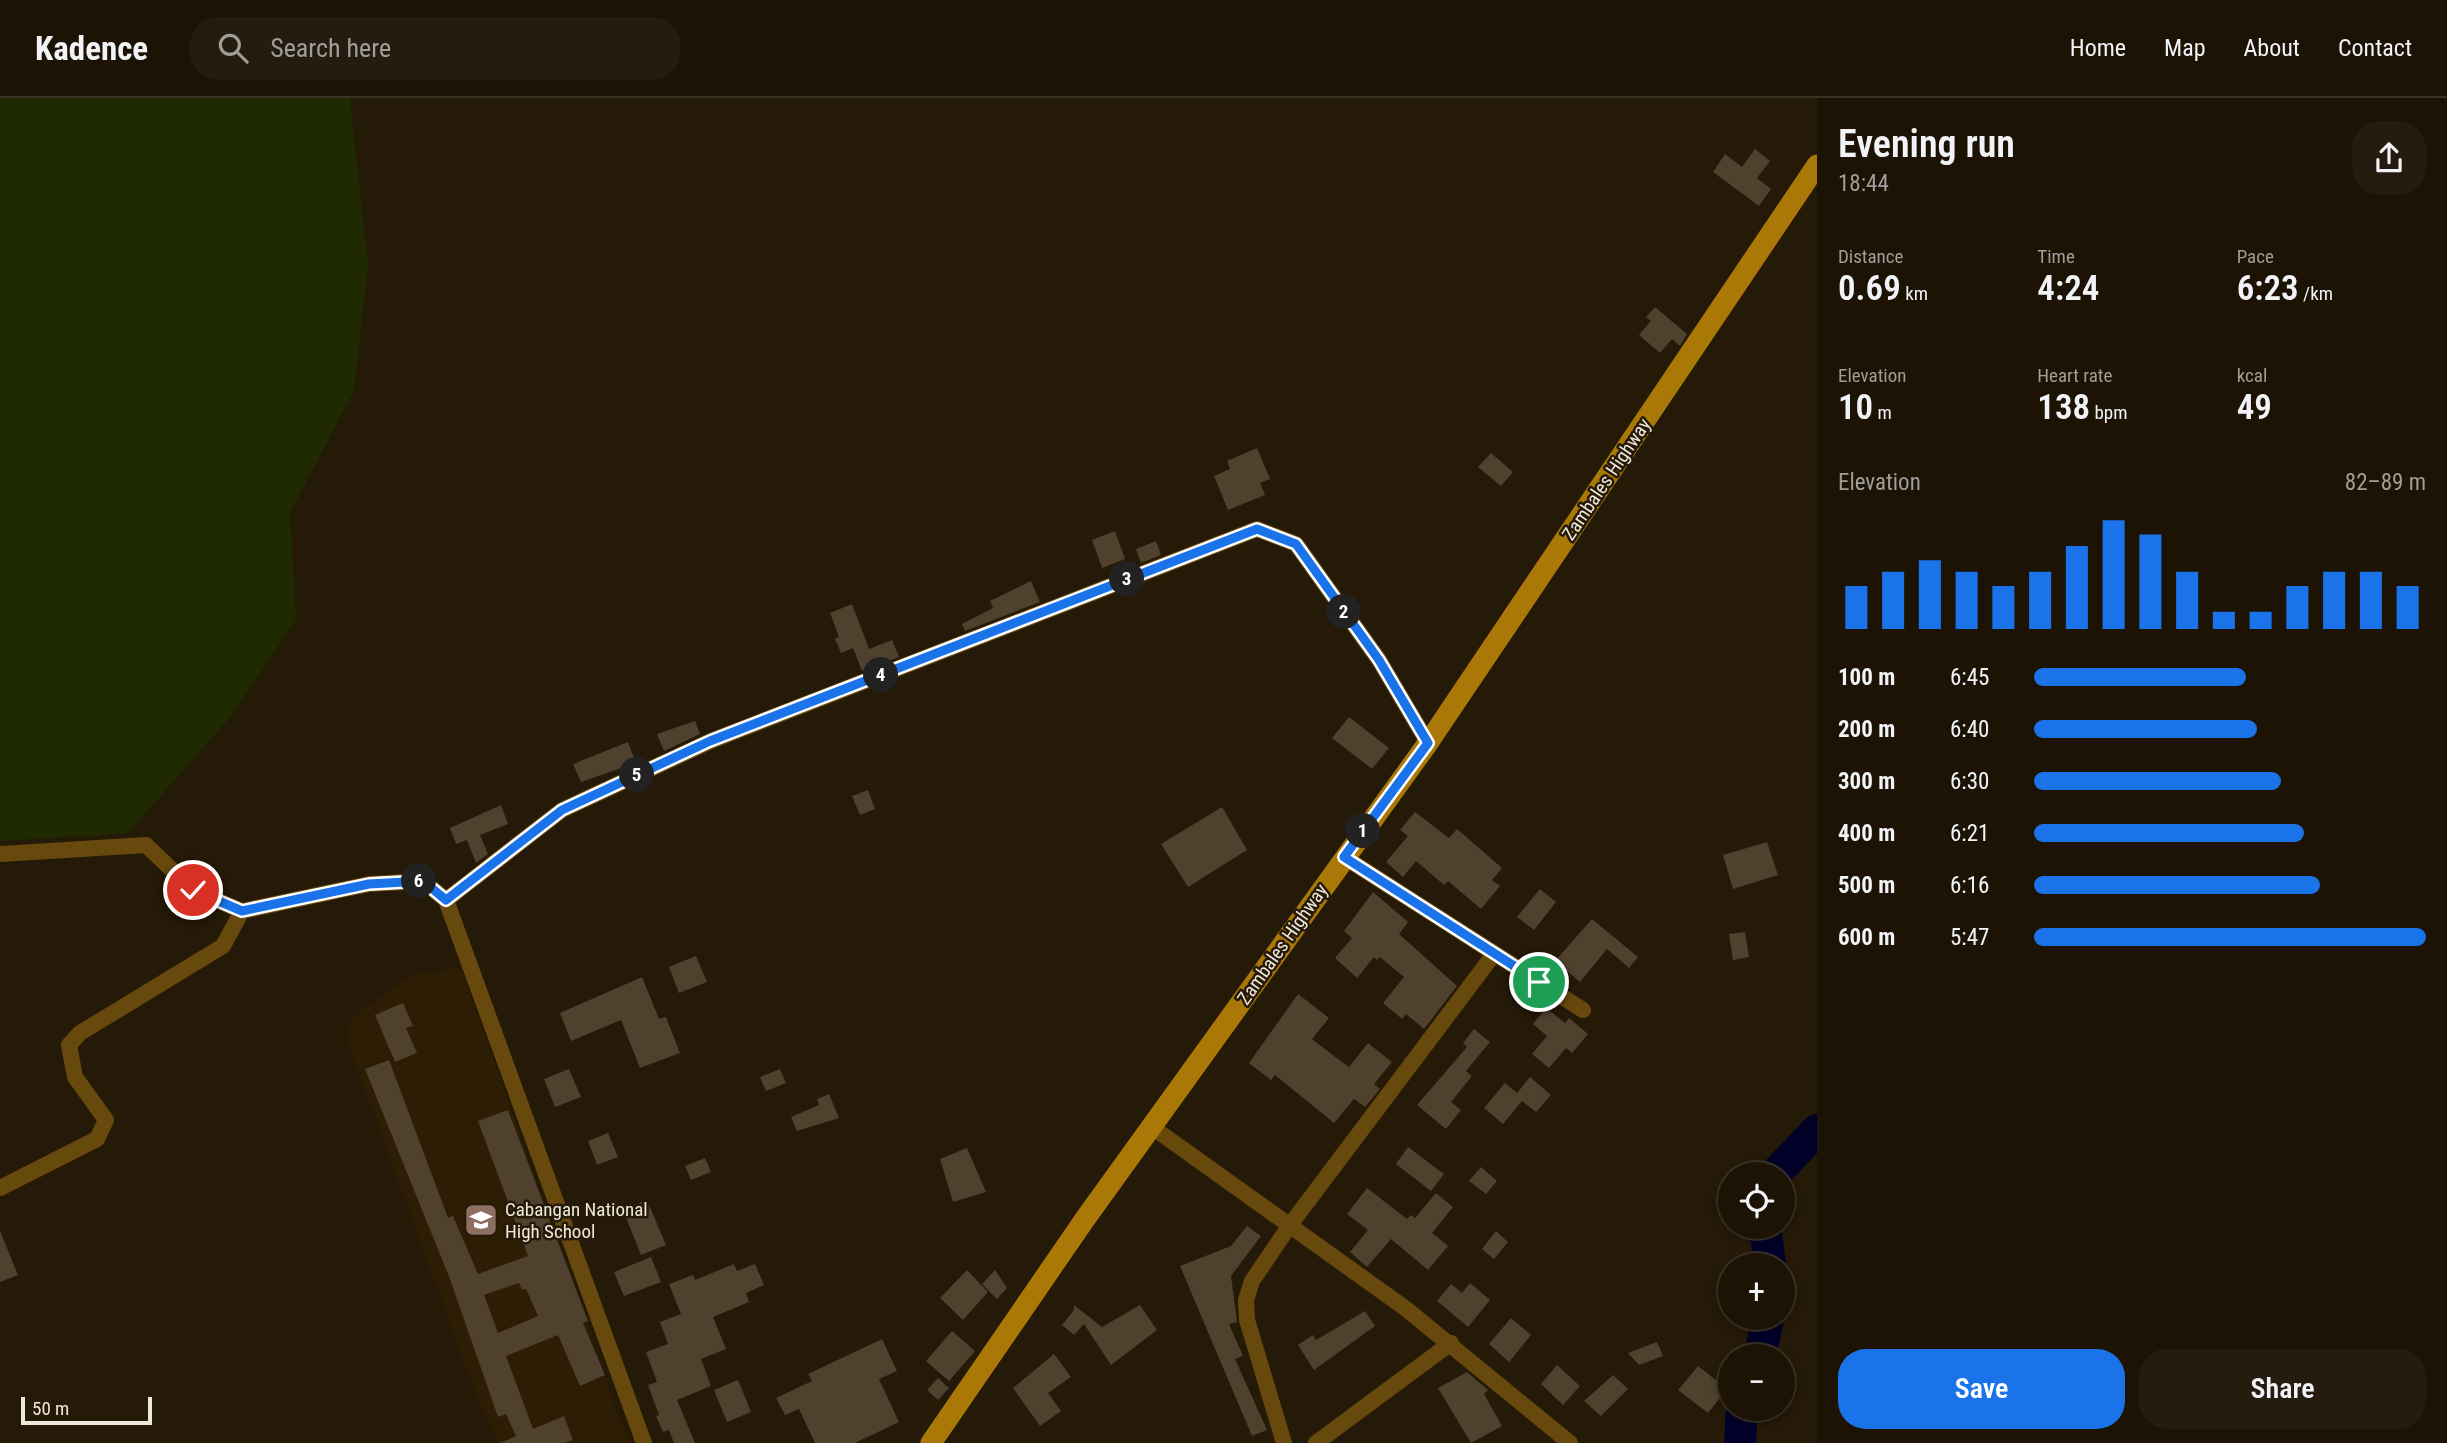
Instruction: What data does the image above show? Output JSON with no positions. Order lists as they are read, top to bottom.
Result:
{
  "streets": {
    "main road": ["Zambales Highway"]
  },
  "places": {
    "school or university": ["Cabangan National High School"]
  },
  "scale_bar": "50 m",
  "page": {
    "header": "Kadence",
    "search": "Search here",
    "nav": [
      "Home",
      "Map",
      "About",
      "Contact"
    ],
    "heading": ["Evening run", "18:44"],
    "stats": [
      ["Distance", "0.69 km"],
      ["Time", "4:24"],
      ["Pace", "6:23 /km"],
      ["Elevation", "10 m"],
      ["Heart rate", "138 bpm"],
      ["kcal", "49"]
    ],
    "chart": ["Elevation", "82–89 m"],
    "pins": [
      "3",
      "2",
      "4",
      "5",
      "1",
      "6"
    ],
    "list": [
      {
        "name": "100 m",
        "note": "6:45"
      },
      {
        "name": "200 m",
        "note": "6:40"
      },
      {
        "name": "300 m",
        "note": "6:30"
      },
      {
        "name": "400 m",
        "note": "6:21"
      },
      {
        "name": "500 m",
        "note": "6:16"
      },
      {
        "name": "600 m",
        "note": "5:47"
      }
    ],
    "map_buttons": ["+", "−"],
    "buttons": ["Save", "Share"],
    "scale": "50 m"
  }
}
